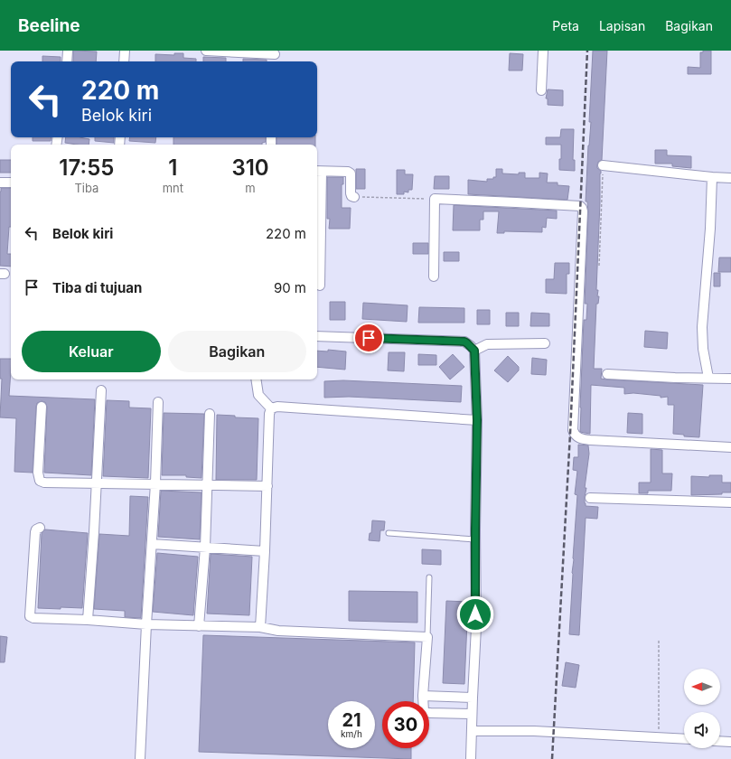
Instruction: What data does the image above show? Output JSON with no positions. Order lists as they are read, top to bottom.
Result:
{
  "north": "left",
  "page": {
    "header": "Beeline",
    "nav": ["Peta", "Lapisan", "Bagikan"],
    "turn": ["220 m", "Belok kiri"],
    "eta": [
      "17:55",
      "Tiba",
      "1",
      "mnt",
      "310",
      "m"
    ],
    "list": [
      {
        "name": "Belok kiri",
        "value": "220 m"
      },
      {
        "name": "Tiba di tujuan",
        "value": "90 m"
      }
    ],
    "buttons": ["Keluar", "Bagikan"],
    "speed": "21 km/h",
    "limit": "30"
  }
}
